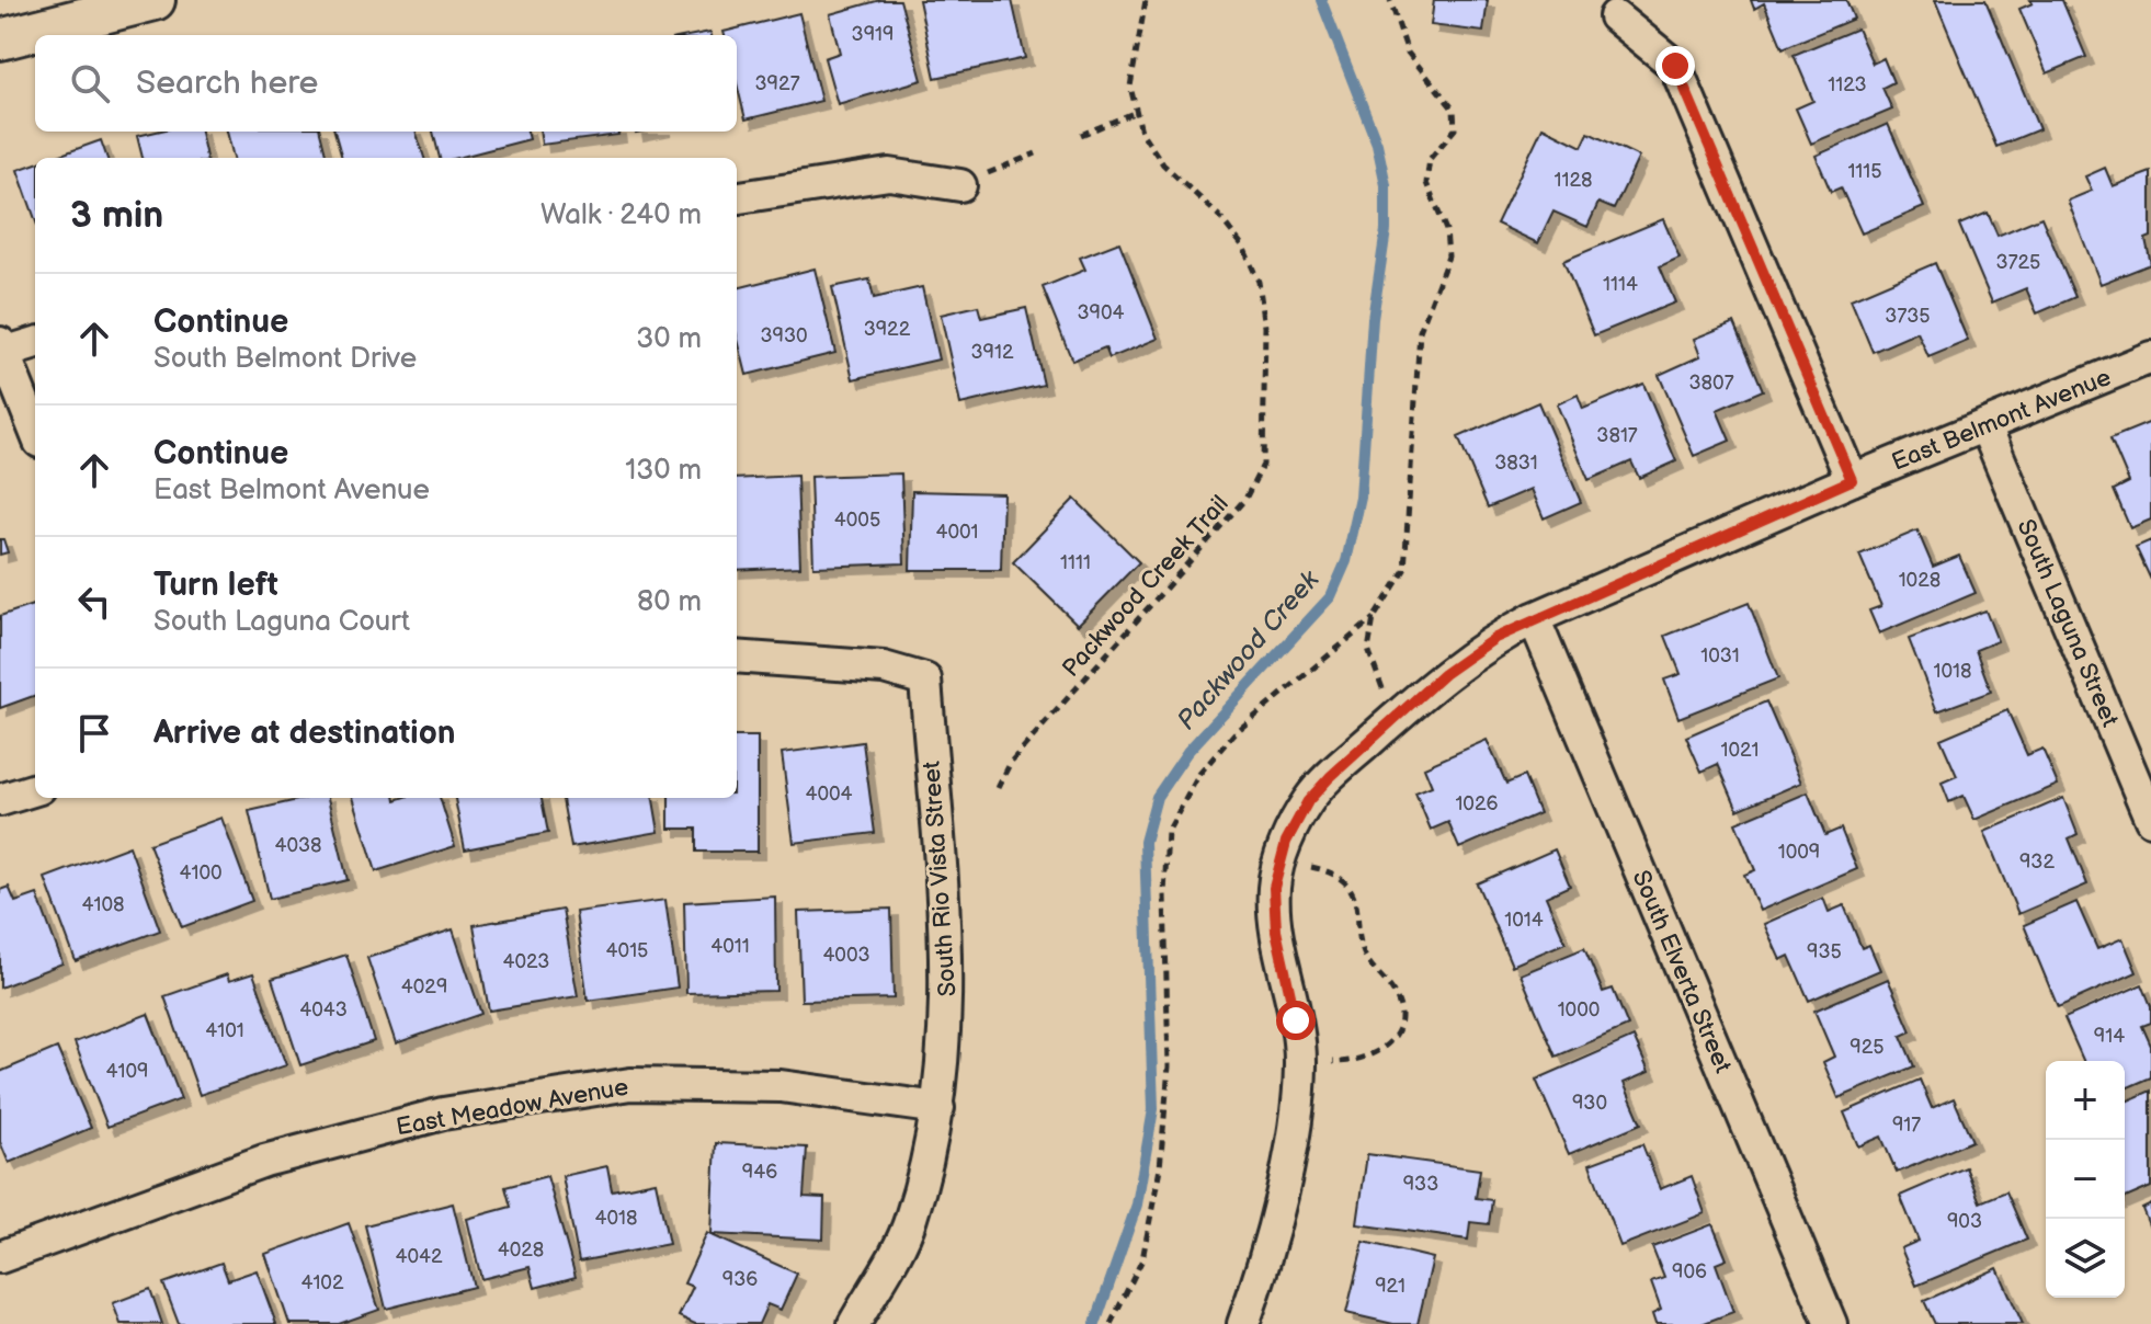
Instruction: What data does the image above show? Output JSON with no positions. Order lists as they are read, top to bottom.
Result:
{
  "streets": {
    "street": [
      "East Belmont Avenue",
      "South Laguna Street",
      "South Rio Vista Street",
      "South Elverta Street",
      "East Meadow Avenue"
    ],
    "path": ["Packwood Creek Trail"]
  },
  "crossings": [
    ["East Belmont Avenue", "South Laguna Street"],
    ["East Belmont Avenue", "South Elverta Street"],
    ["South Rio Vista Street", "East Meadow Avenue"]
  ],
  "water": ["Packwood Creek"],
  "house_numbers": [
    "3919",
    "3927",
    "1123",
    "1115",
    "1128",
    "3725",
    "1114",
    "3904",
    "3735",
    "3922",
    "3930",
    "3912",
    "3807",
    "3817",
    "3831",
    "4005",
    "4001",
    "1111",
    "1028",
    "1031",
    "1018",
    "1021",
    "4004",
    "1026",
    "4038",
    "1009",
    "932",
    "4100",
    "4108",
    "1014",
    "4011",
    "4015",
    "935",
    "4003",
    "4023",
    "4029",
    "4043",
    "1000",
    "4101",
    "914",
    "925",
    "4109",
    "930",
    "917",
    "946",
    "933",
    "4018",
    "903",
    "4028",
    "4042",
    "906",
    "936",
    "4102",
    "921"
  ],
  "page": {
    "search": "Search here",
    "heading": ["3 min", "Walk · 240 m"],
    "list": [
      ["Continue", "South Belmont Drive", "30 m"],
      ["Continue", "East Belmont Avenue", "130 m"],
      ["Turn left", "South Laguna Court", "80 m"],
      "Arrive at destination"
    ],
    "map_buttons": ["+", "−"]
  }
}
